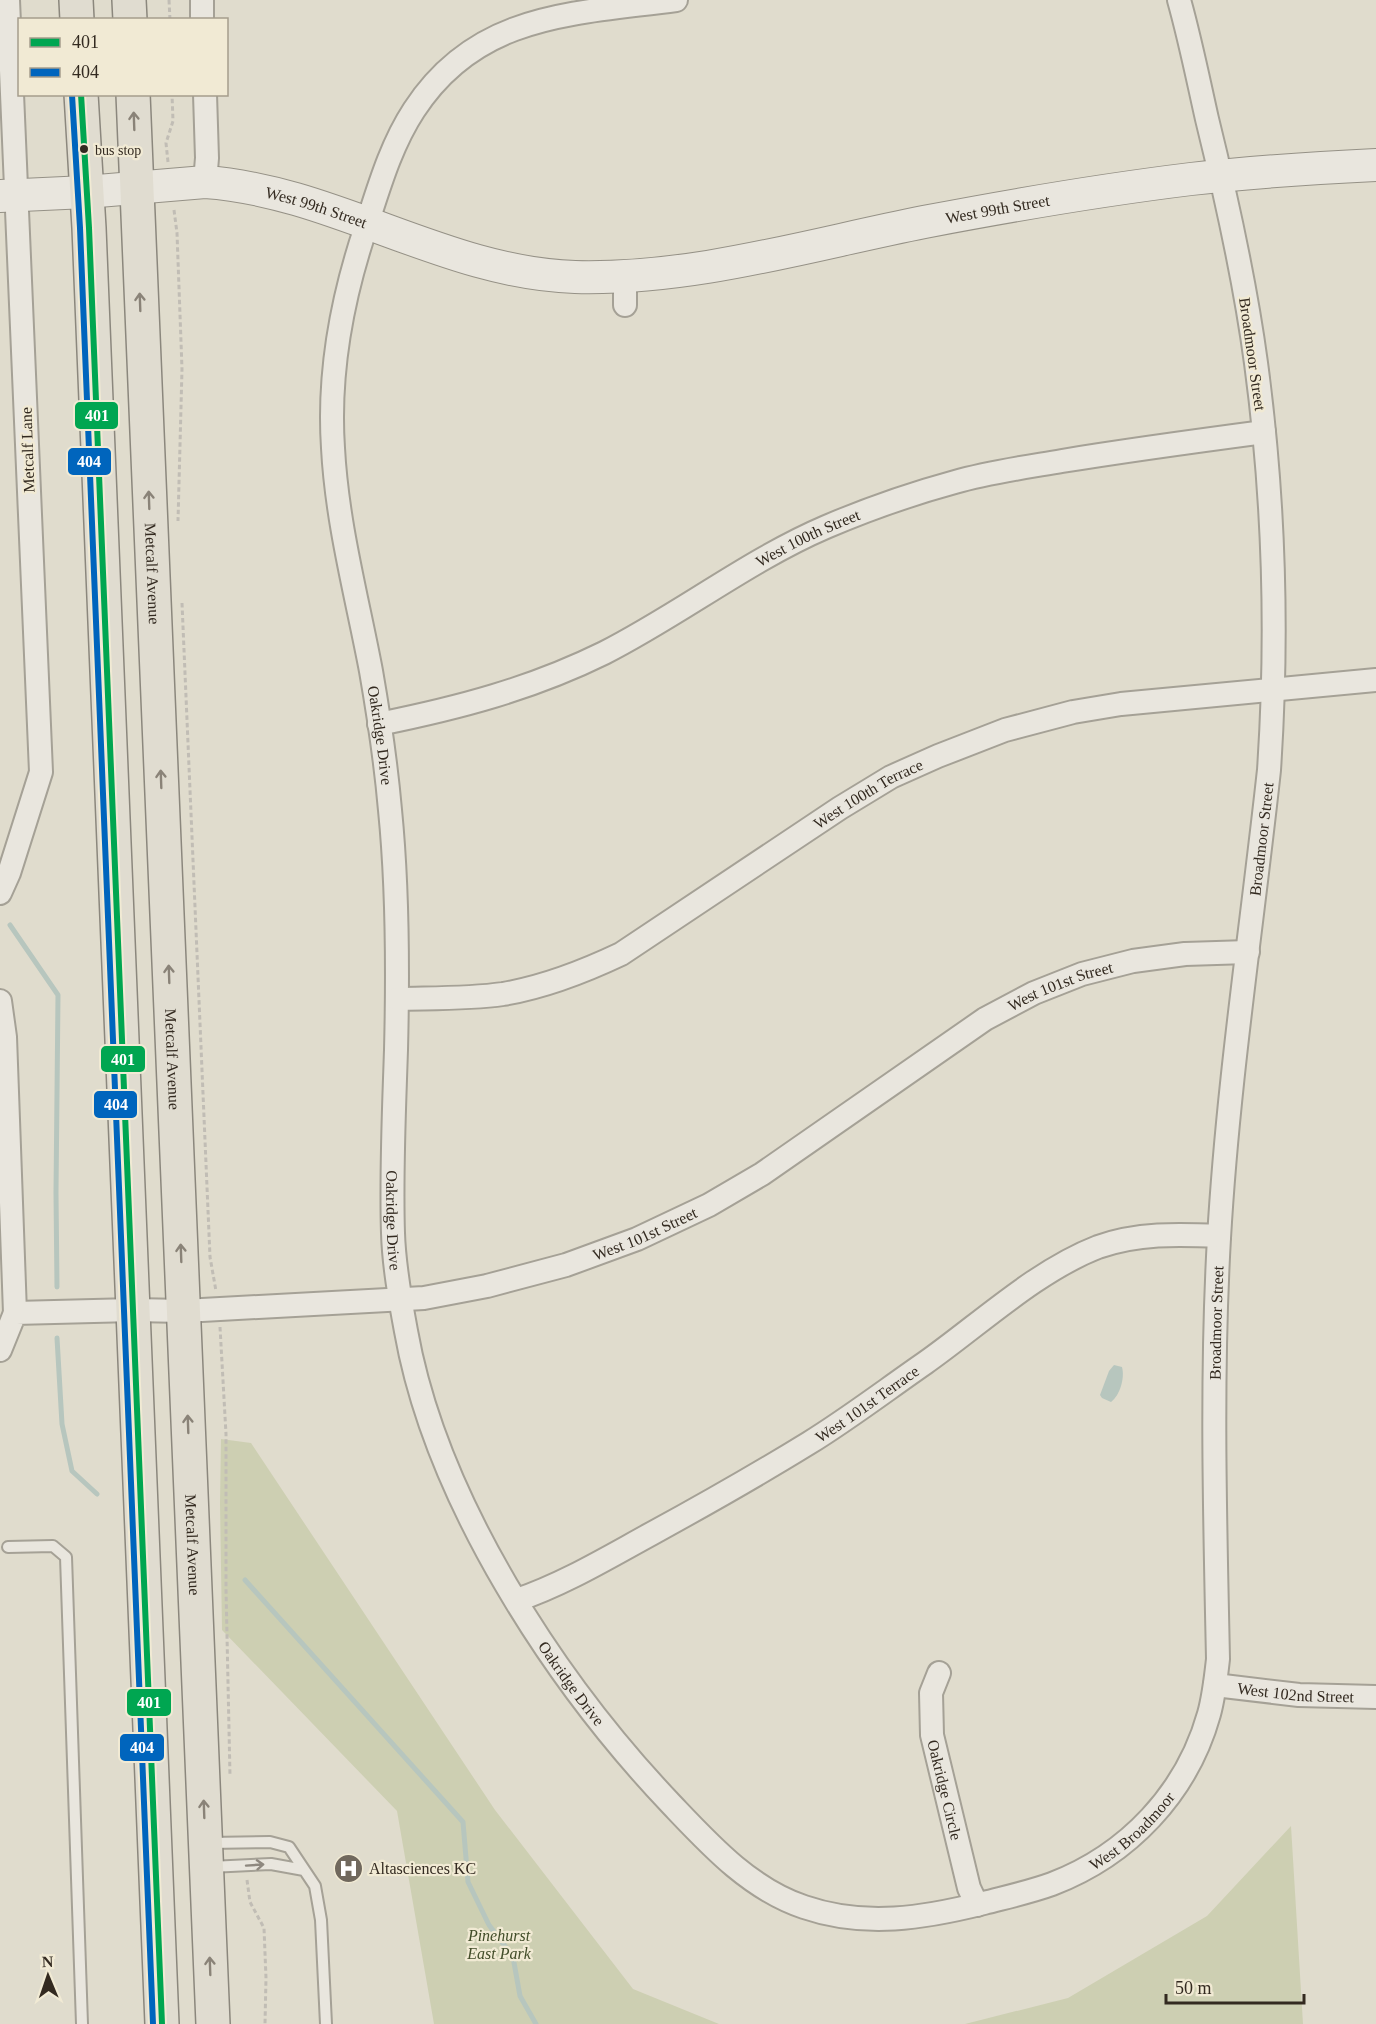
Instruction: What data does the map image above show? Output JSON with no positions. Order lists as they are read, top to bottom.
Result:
{
  "streets": {
    "main road": ["Metcalf Avenue"],
    "street": [
      "West 99th Street",
      "Broadmoor Street",
      "Metcalf Lane",
      "West 100th Street",
      "Oakridge Drive",
      "West 100th Terrace",
      "West 101st Street",
      "West 101st Terrace",
      "West 102nd Street",
      "Oakridge Circle",
      "West Broadmoor"
    ]
  },
  "crossings": [
    ["West 99th Street", "Broadmoor Street"],
    ["West 99th Street", "Metcalf Lane"],
    ["West 99th Street", "Metcalf Avenue"],
    ["West 99th Street", "Oakridge Drive"],
    ["Broadmoor Street", "West 100th Street"],
    ["Broadmoor Street", "West 100th Terrace"],
    ["Broadmoor Street", "West 101st Street"],
    ["Broadmoor Street", "West 101st Terrace"],
    ["Broadmoor Street", "West 102nd Street"],
    ["Broadmoor Street", "West Broadmoor"],
    ["West 100th Street", "Oakridge Drive"],
    ["Metcalf Avenue", "West 101st Street"],
    ["Oakridge Drive", "West 100th Terrace"],
    ["Oakridge Drive", "West 101st Street"],
    ["Oakridge Drive", "West 101st Terrace"],
    ["Oakridge Drive", "Oakridge Circle"],
    ["Oakridge Drive", "West Broadmoor"],
    ["West 102nd Street", "West Broadmoor"],
    ["Oakridge Circle", "West Broadmoor"]
  ],
  "parks": ["Pinehurst East Park"],
  "places": {
    "other": ["bus stop"],
    "hospital": ["Altasciences KC"]
  },
  "lines": ["transit line 401", "transit line 404"],
  "legend": ["401", "404"],
  "scale_bar": "50 m",
  "north": "top"
}
